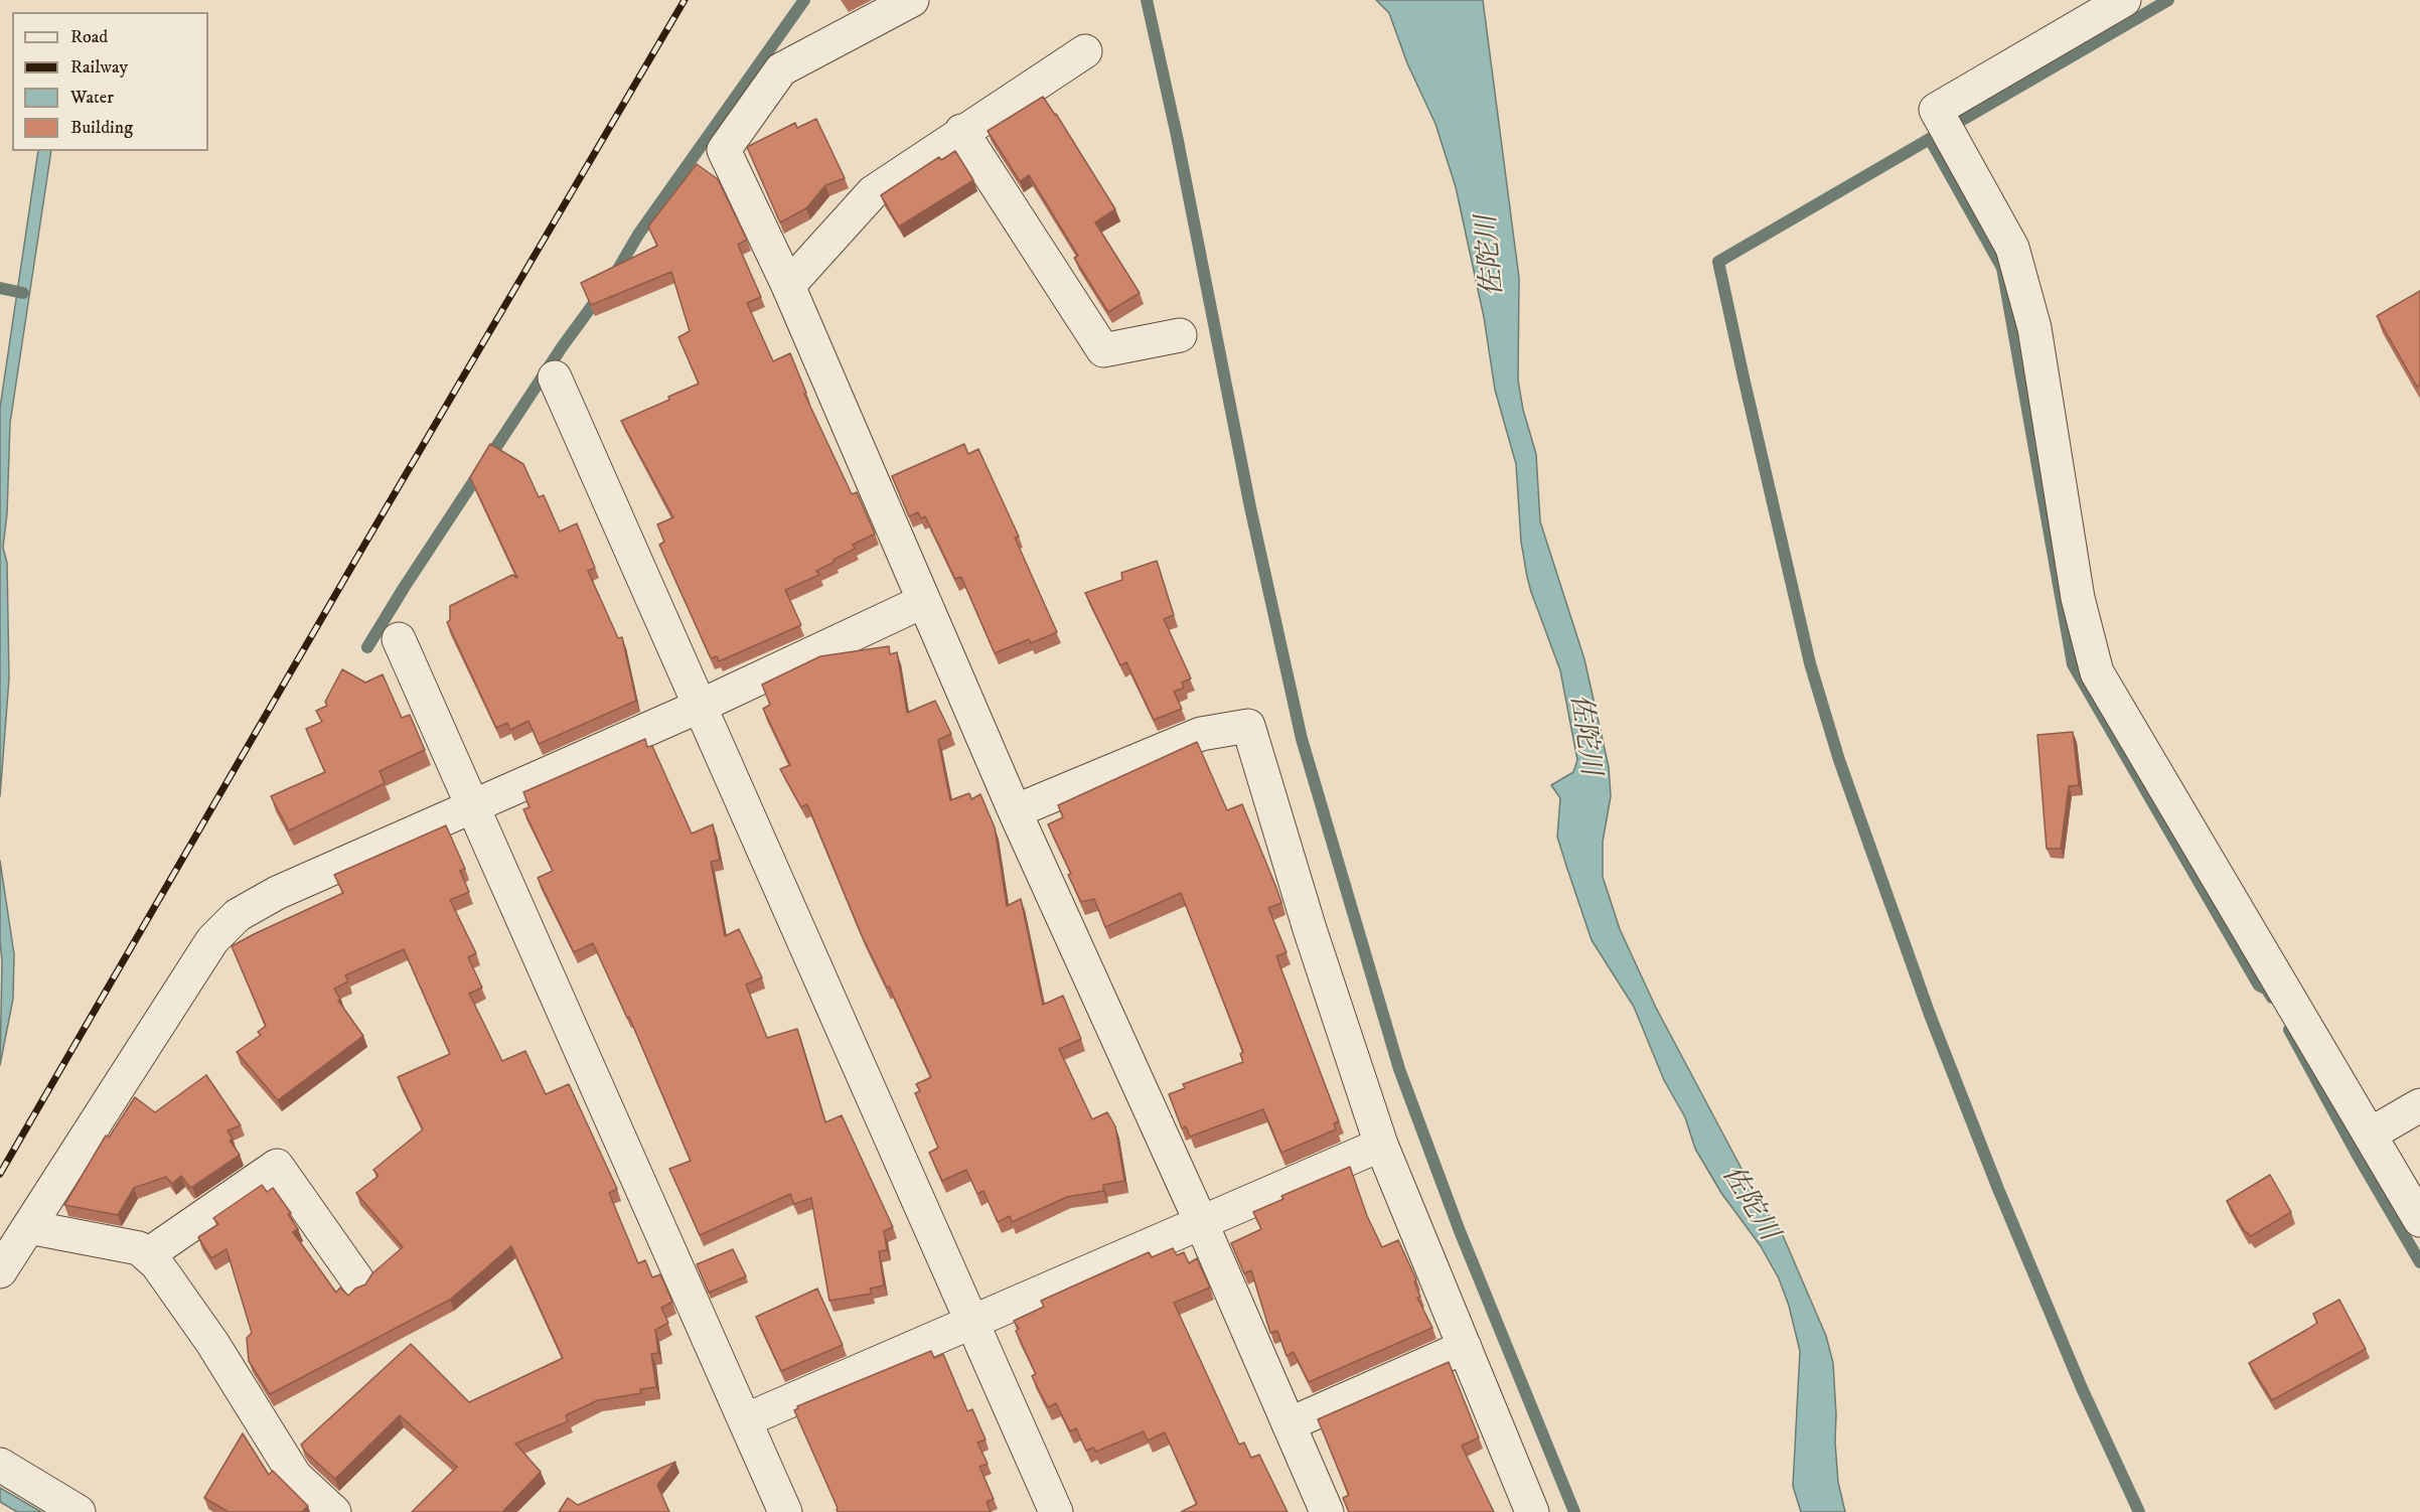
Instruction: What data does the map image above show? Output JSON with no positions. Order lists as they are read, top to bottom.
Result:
{
  "water": ["佐陀川"],
  "legend": [
    "Road",
    "Railway",
    "Water",
    "Building"
  ]
}
